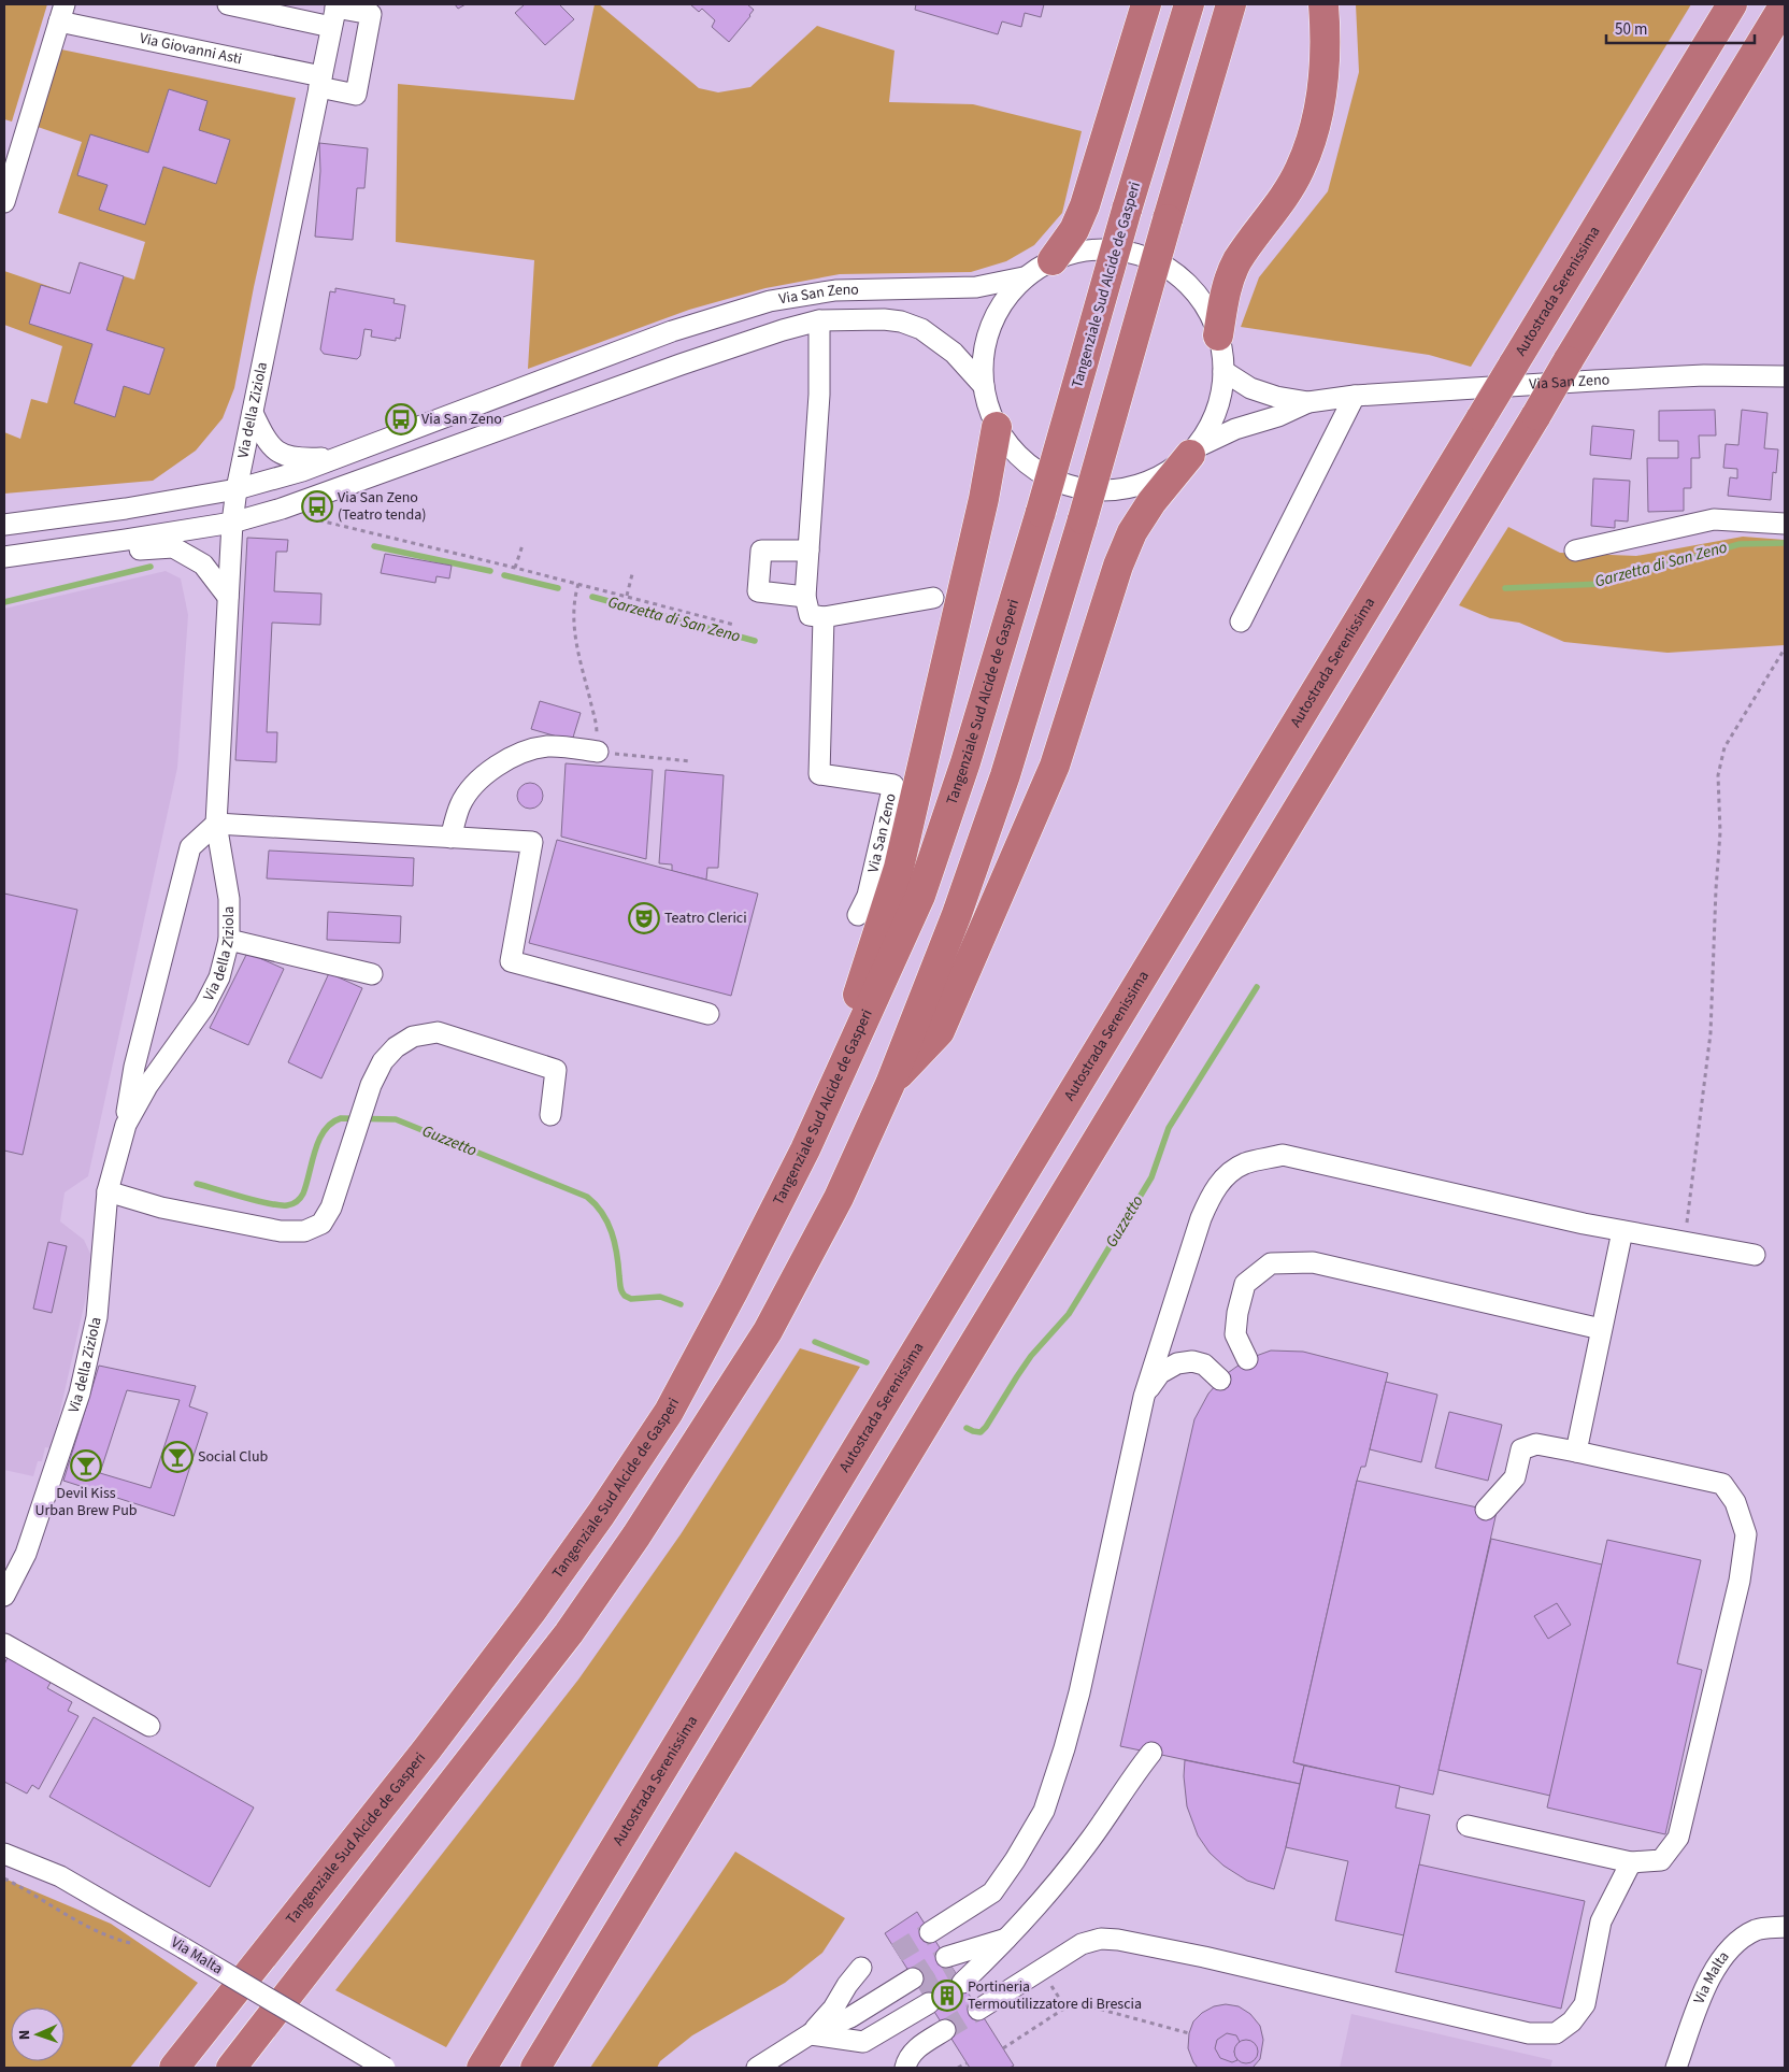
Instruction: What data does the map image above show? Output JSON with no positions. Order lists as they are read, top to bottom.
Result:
{
  "streets": {
    "highway": ["Tangenziale Sud Alcide de Gasperi", "Autostrada Serenissima"],
    "street": [
      "Via Giovanni Asti",
      "Via San Zeno",
      "Via della Ziziola",
      "Via Malta"
    ]
  },
  "crossings": [
    ["Via Giovanni Asti", "Via della Ziziola"],
    ["Via San Zeno", "Via della Ziziola"]
  ],
  "water": ["Garzetta di San Zeno", "Guzzetto"],
  "places": {
    "bus stop": ["Via San Zeno", "Via San Zeno (Teatro tenda)"],
    "theatre": ["Teatro Clerici"],
    "bar": ["Social Club", "Devil Kiss Urban Brew Pub"],
    "building": ["Portineria Termoutilizzatore di Brescia"]
  },
  "scale_bar": "50 m",
  "north": "left"
}
